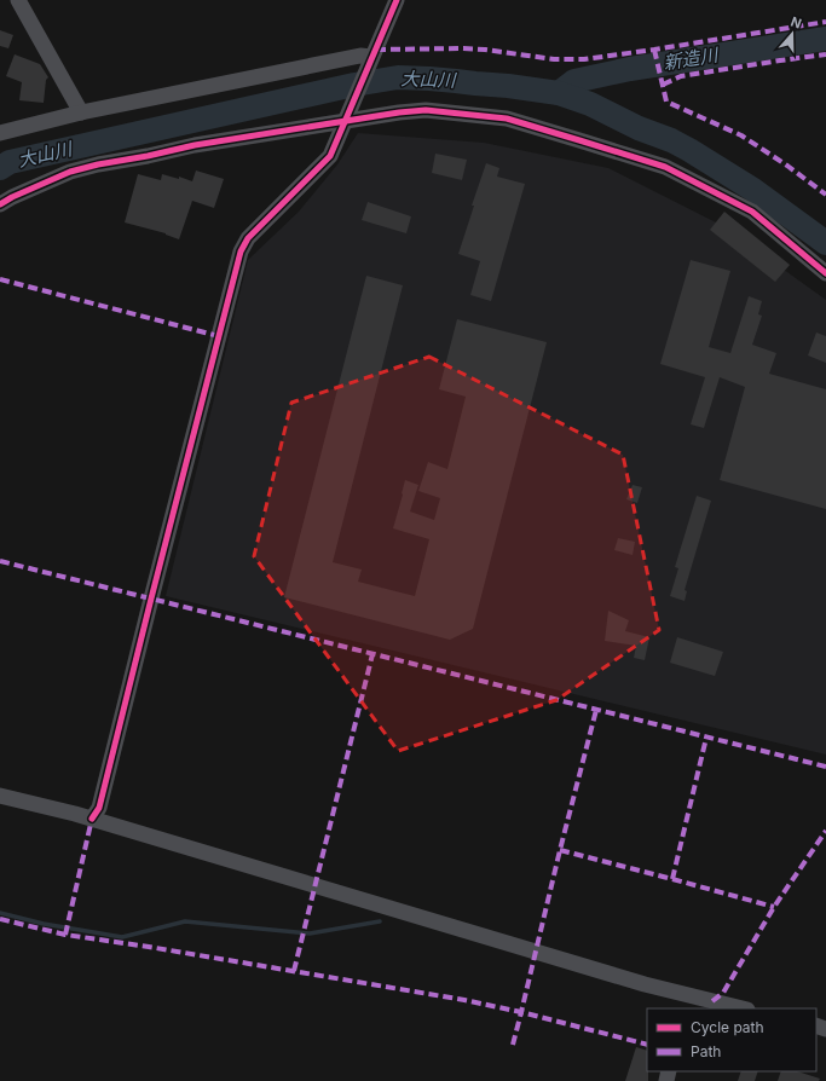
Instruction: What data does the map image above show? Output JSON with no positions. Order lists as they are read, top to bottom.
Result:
{
  "water": ["新造川", "大山川"],
  "legend": ["Cycle path", "Path"],
  "north": "top"
}
